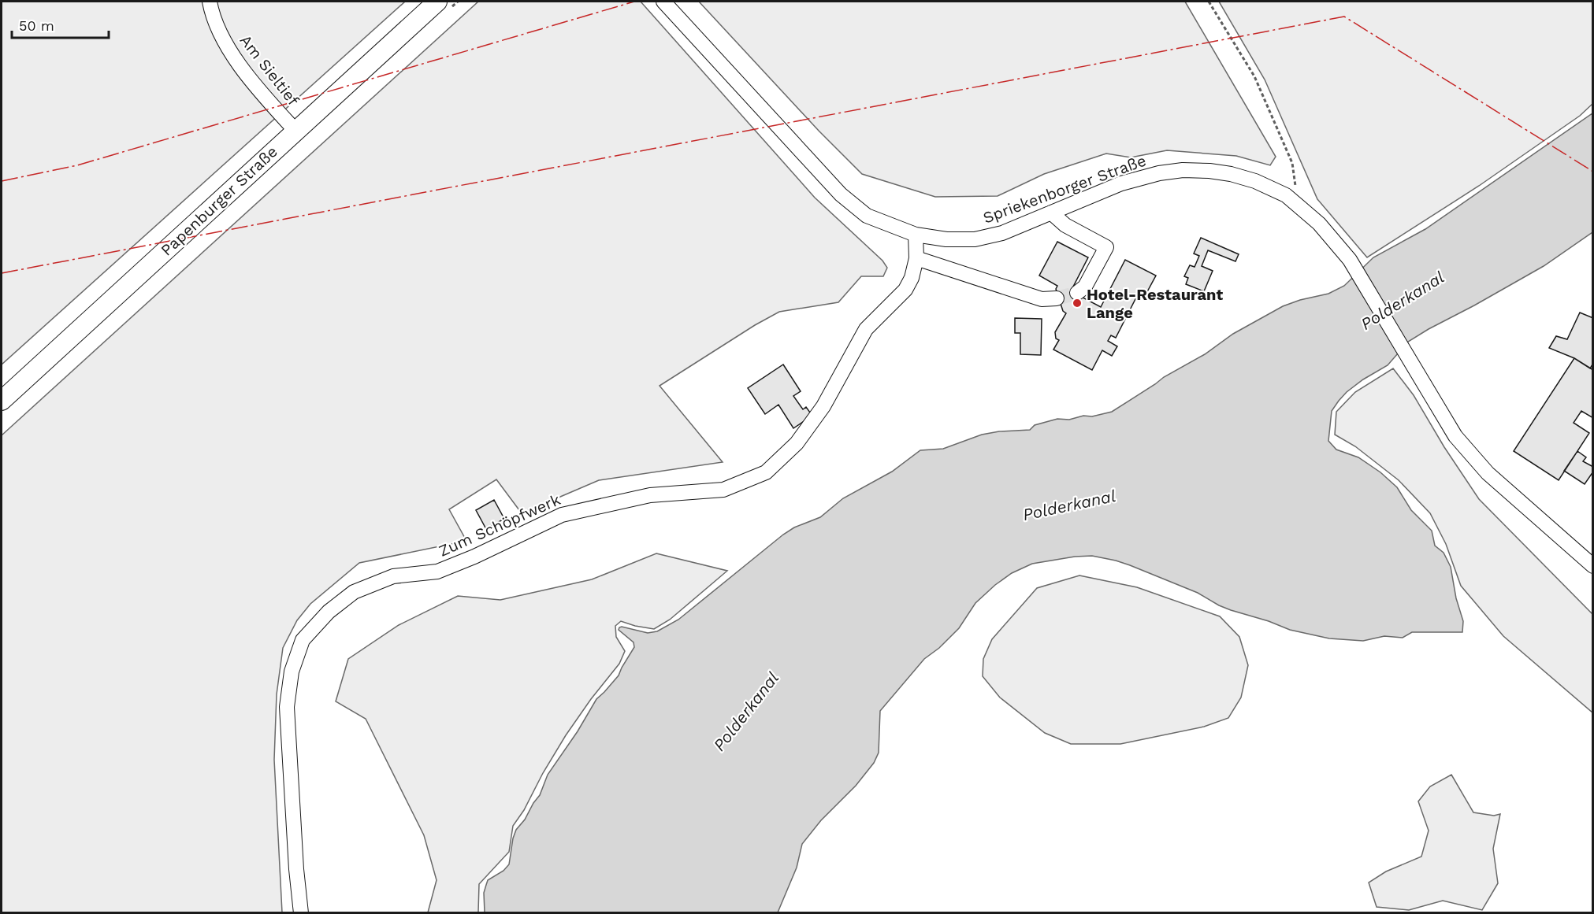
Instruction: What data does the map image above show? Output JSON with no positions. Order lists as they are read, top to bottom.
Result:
{
  "streets": {
    "main road": ["Papenburger Straße"],
    "street": ["Am Sieltief", "Spriekenborger Straße", "Zum Schöpfwerk"]
  },
  "crossings": [
    ["Am Sieltief", "Papenburger Straße"],
    ["Spriekenborger Straße", "Zum Schöpfwerk"]
  ],
  "water": ["Polderkanal"],
  "places": ["Hotel-Restaurant Lange"],
  "scale_bar": "50 m"
}
